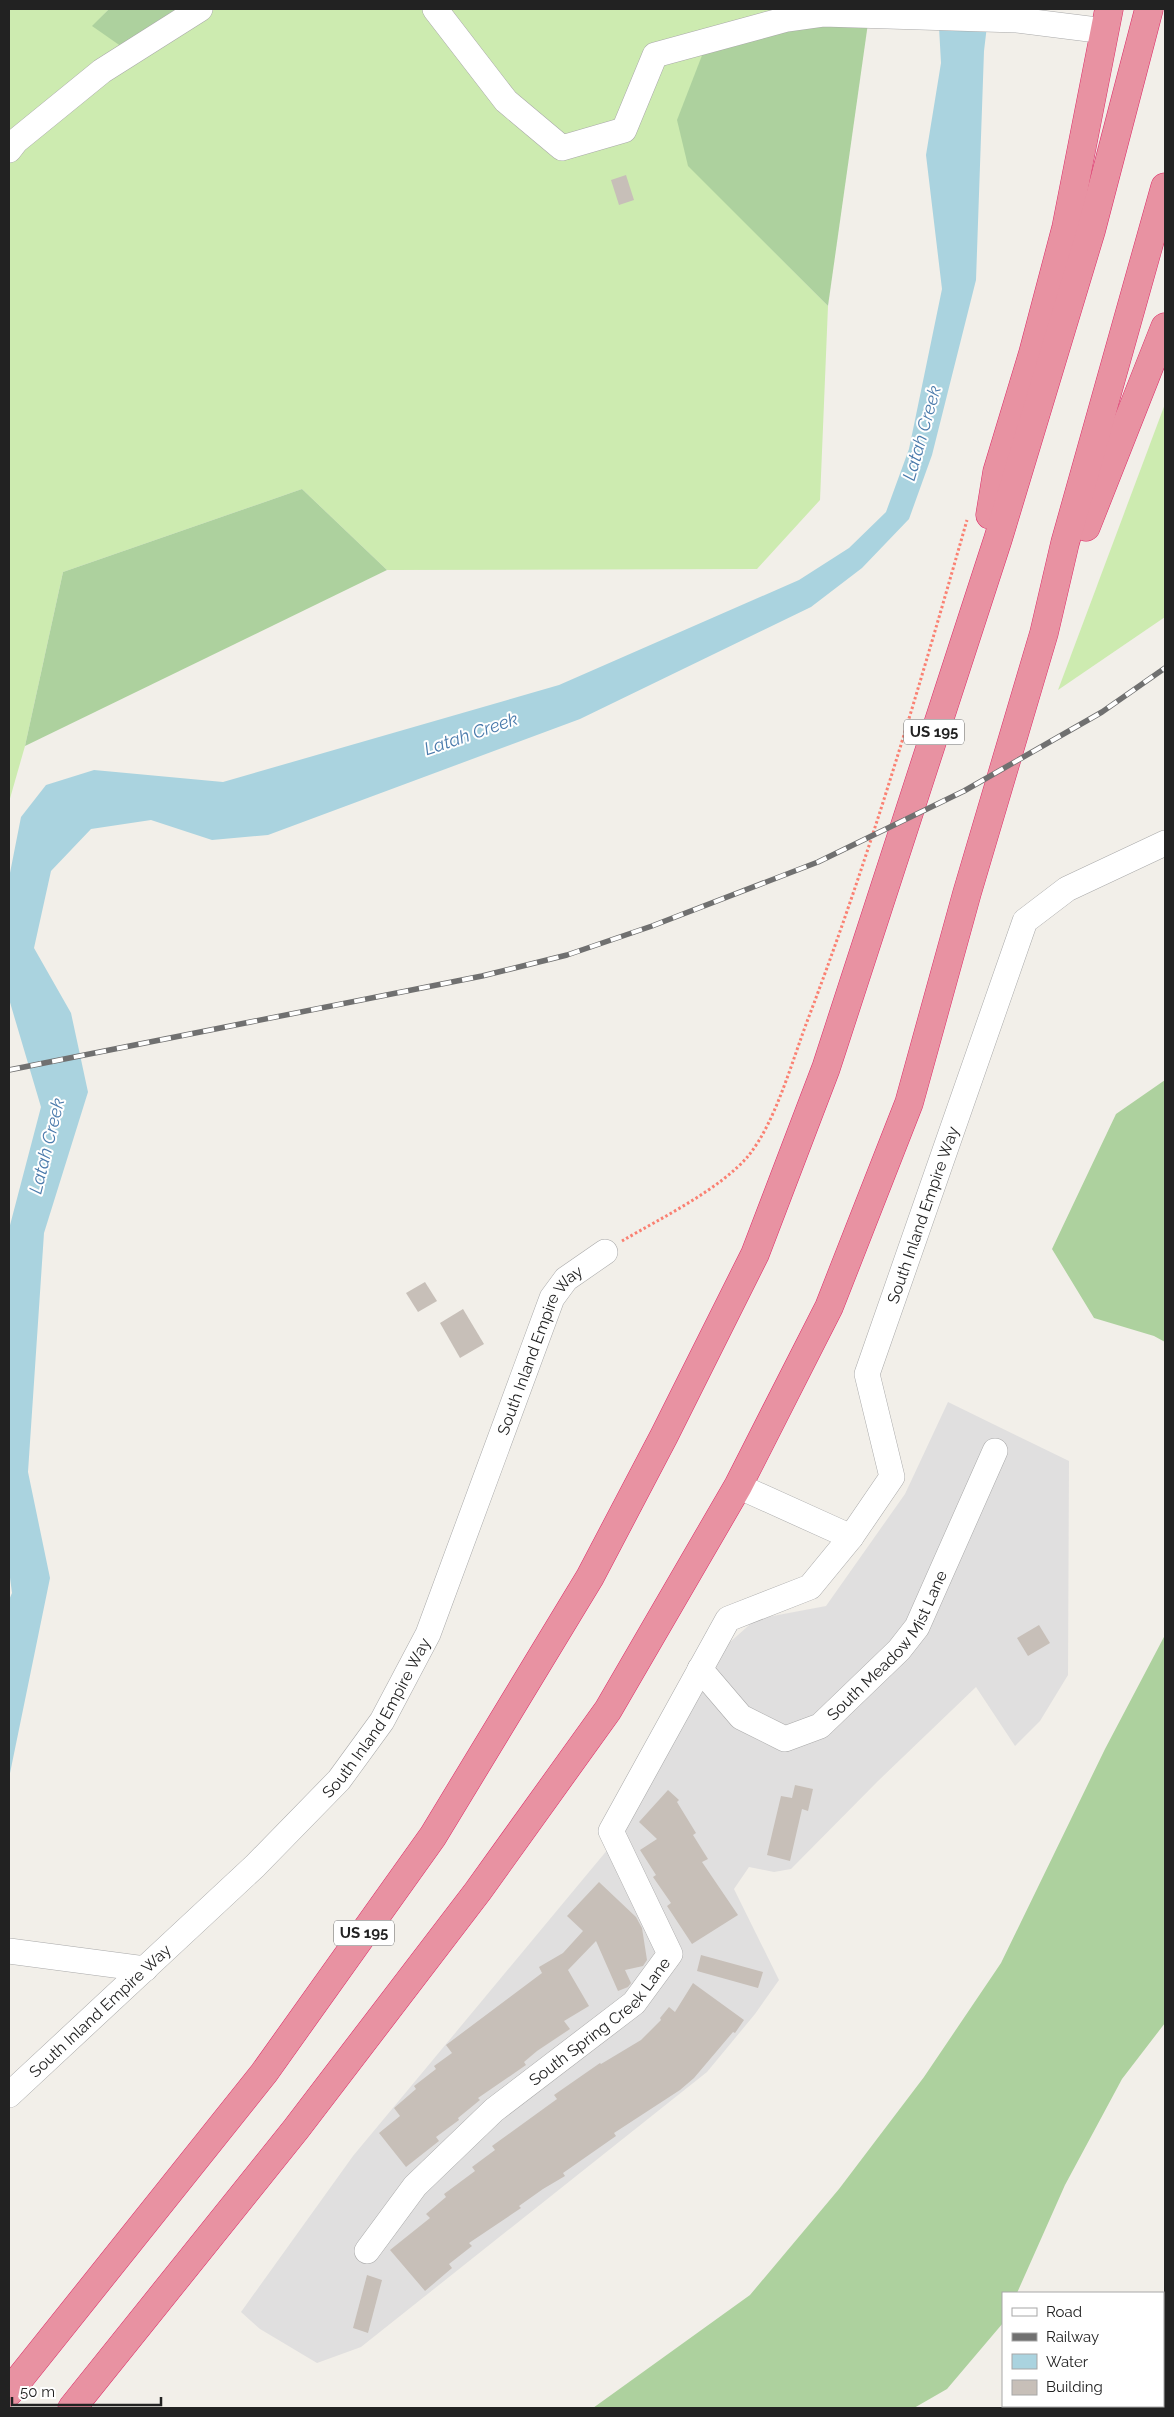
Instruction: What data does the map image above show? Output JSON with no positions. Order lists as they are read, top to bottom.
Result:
{
  "streets": {
    "highway": ["US 195"],
    "street": ["South Inland Empire Way", "South Meadow Mist Lane", "South Spring Creek Lane"]
  },
  "crossings": [
    ["South Inland Empire Way", "South Spring Creek Lane"],
    ["South Meadow Mist Lane", "South Spring Creek Lane"]
  ],
  "water": ["Latah Creek"],
  "legend": [
    "Road",
    "Railway",
    "Water",
    "Building"
  ],
  "scale_bar": "50 m"
}
